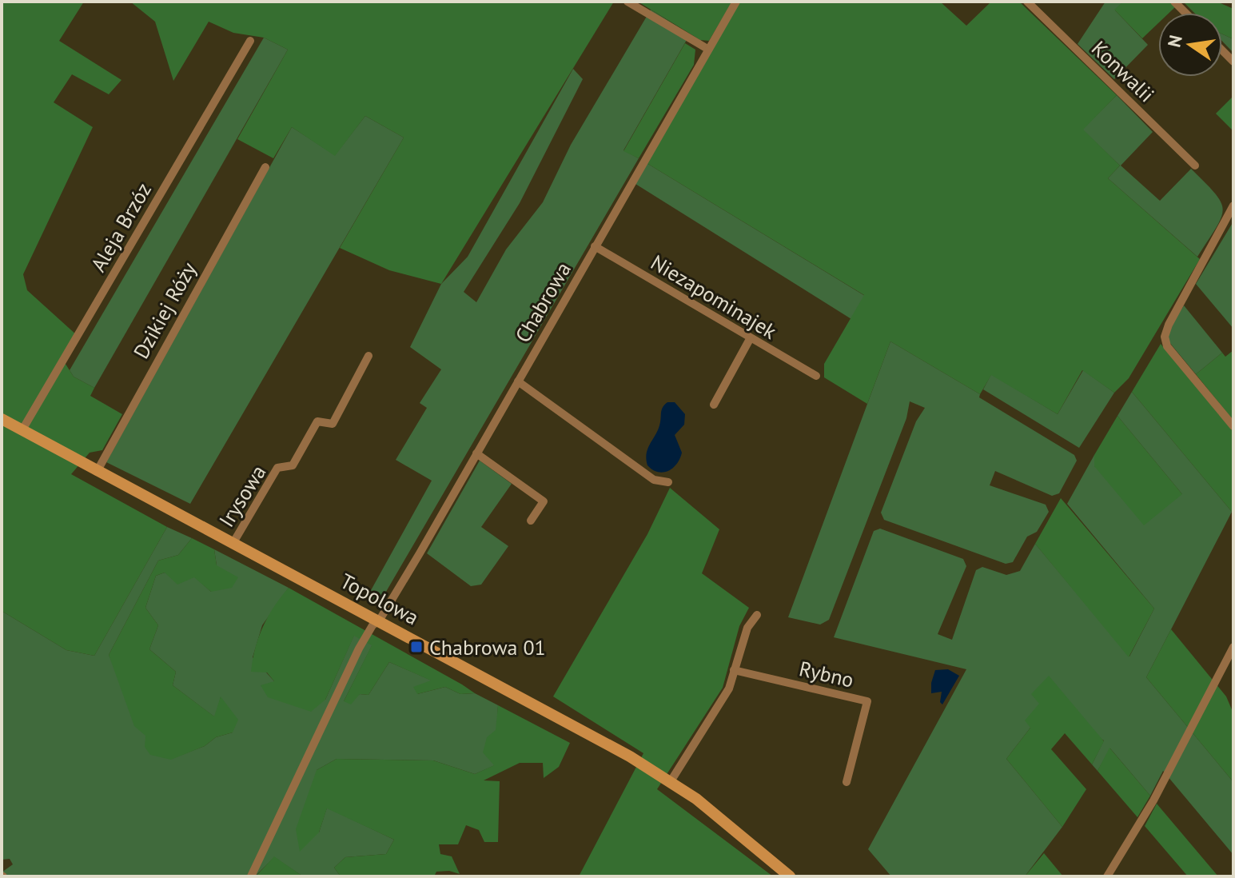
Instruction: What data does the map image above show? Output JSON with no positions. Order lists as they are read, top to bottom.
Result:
{
  "streets": {
    "street": [
      "Konwalii",
      "Aleja Brzóz",
      "Niezapominajek",
      "Chabrowa",
      "Dzikiej Róży",
      "Irysowa",
      "Topolowa",
      "Rybno"
    ]
  },
  "crossings": [
    ["Aleja Brzóz", "Topolowa"],
    ["Niezapominajek", "Chabrowa"],
    ["Chabrowa", "Topolowa"],
    ["Dzikiej Róży", "Topolowa"],
    ["Irysowa", "Topolowa"]
  ],
  "places": {
    "transit": ["Chabrowa 01"]
  },
  "north": "left"
}
